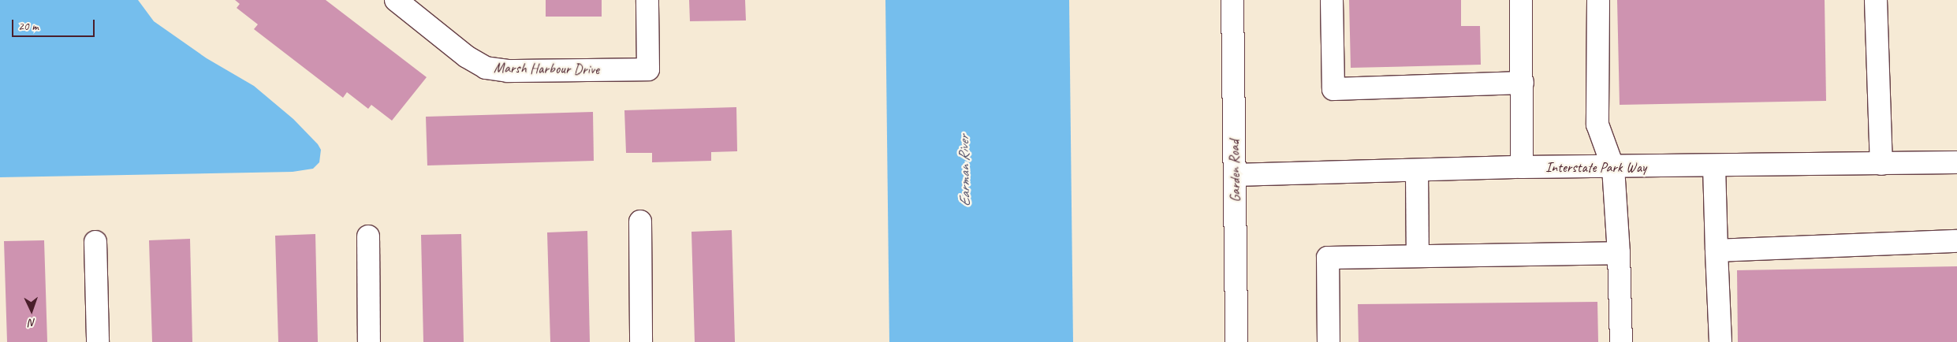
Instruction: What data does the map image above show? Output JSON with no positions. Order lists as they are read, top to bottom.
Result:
{
  "streets": {
    "street": ["Marsh Harbour Drive", "Interstate Park Way", "Garden Road"]
  },
  "crossings": [
    ["Interstate Park Way", "Garden Road"]
  ],
  "water": ["Earman River"],
  "scale_bar": "20 m",
  "north": "bottom"
}
